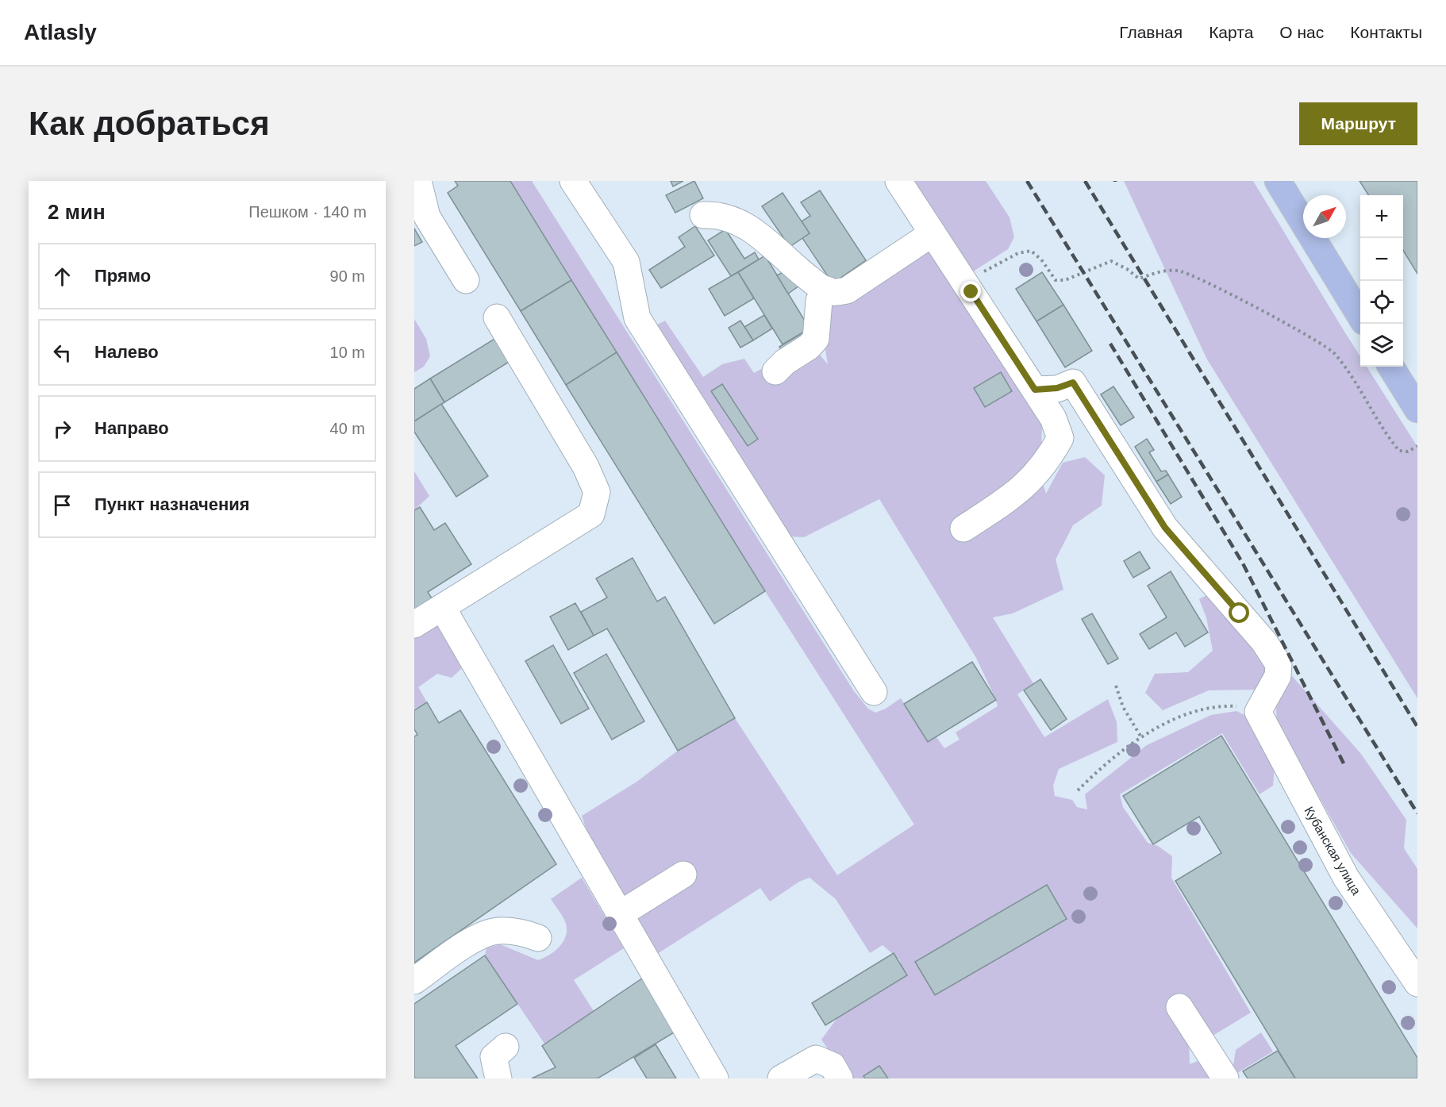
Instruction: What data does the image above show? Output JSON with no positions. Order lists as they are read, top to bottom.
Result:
{
  "streets": {
    "street": ["Кубанская улица"]
  },
  "north": "top right",
  "page": {
    "header": "Atlasly",
    "nav": [
      "Главная",
      "Карта",
      "О нас",
      "Контакты"
    ],
    "buttons": "Маршрут",
    "title": "Как добраться",
    "heading": ["2 мин", "Пешком · 140 m"],
    "map_buttons": ["+", "−"],
    "list": [
      ["Прямо", "90 m"],
      ["Налево", "10 m"],
      ["Направо", "40 m"],
      "Пункт назначения"
    ]
  }
}
